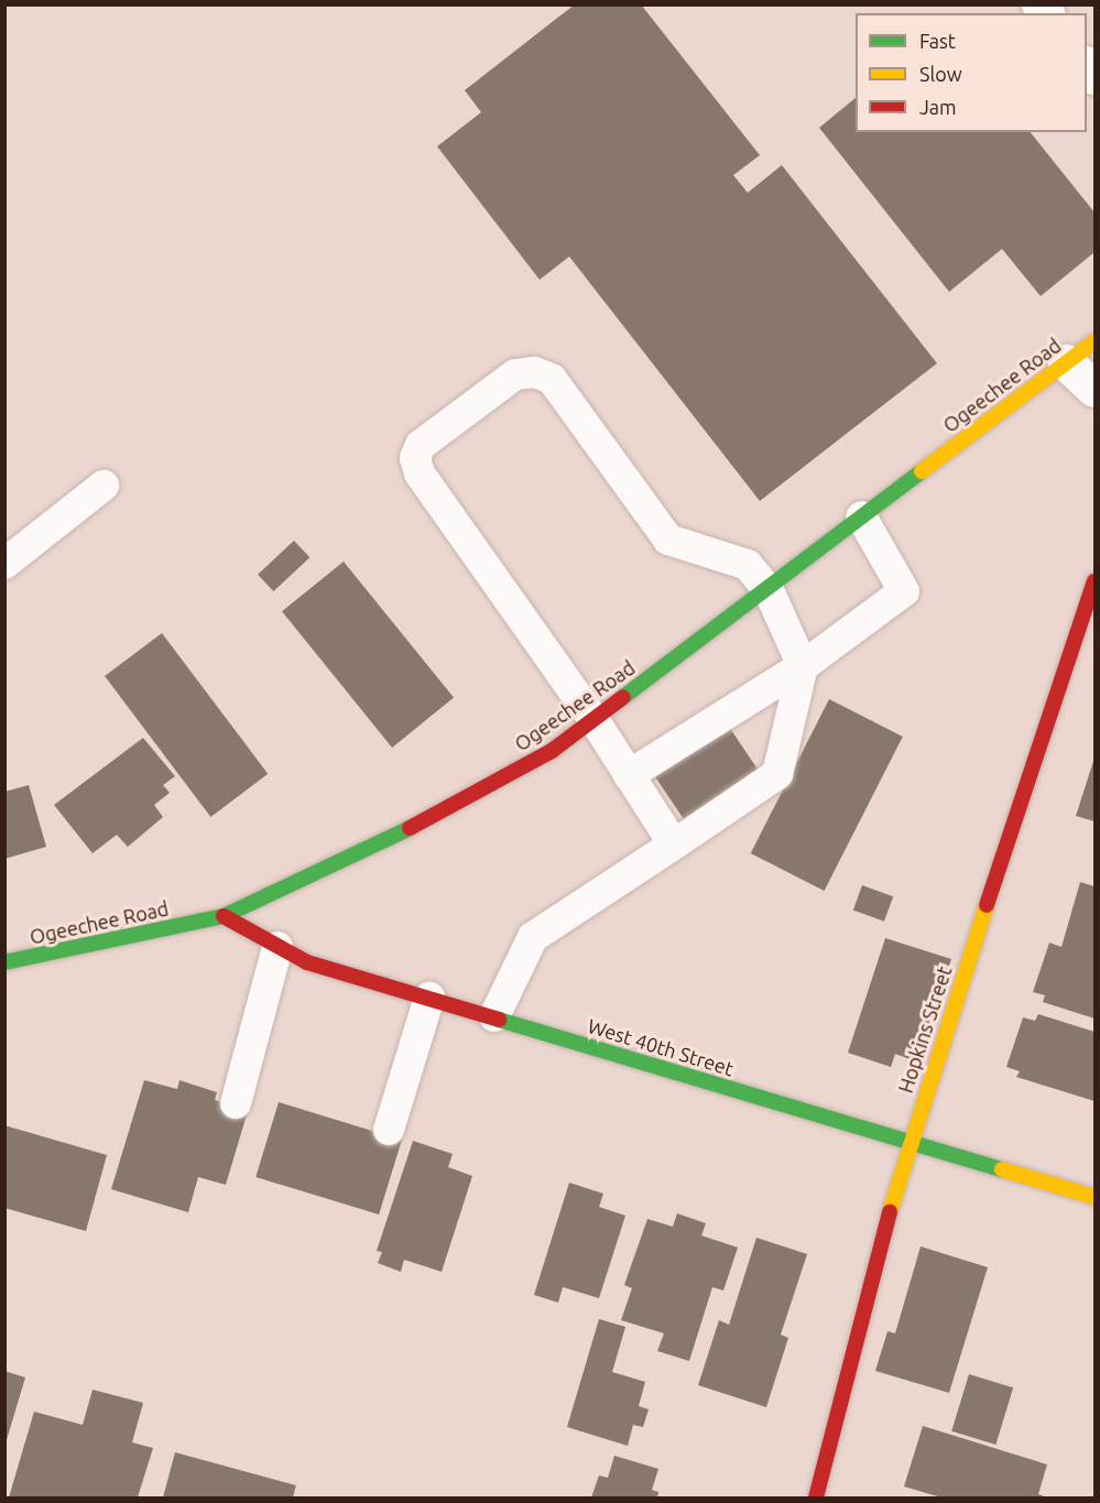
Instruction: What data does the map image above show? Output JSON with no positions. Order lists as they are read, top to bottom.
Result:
{
  "streets": {
    "street": ["Ogeechee Road", "Hopkins Street", "West 40th Street"]
  },
  "crossings": [
    ["Ogeechee Road", "West 40th Street"],
    ["Hopkins Street", "West 40th Street"]
  ],
  "legend": ["Fast", "Slow", "Jam"]
}
